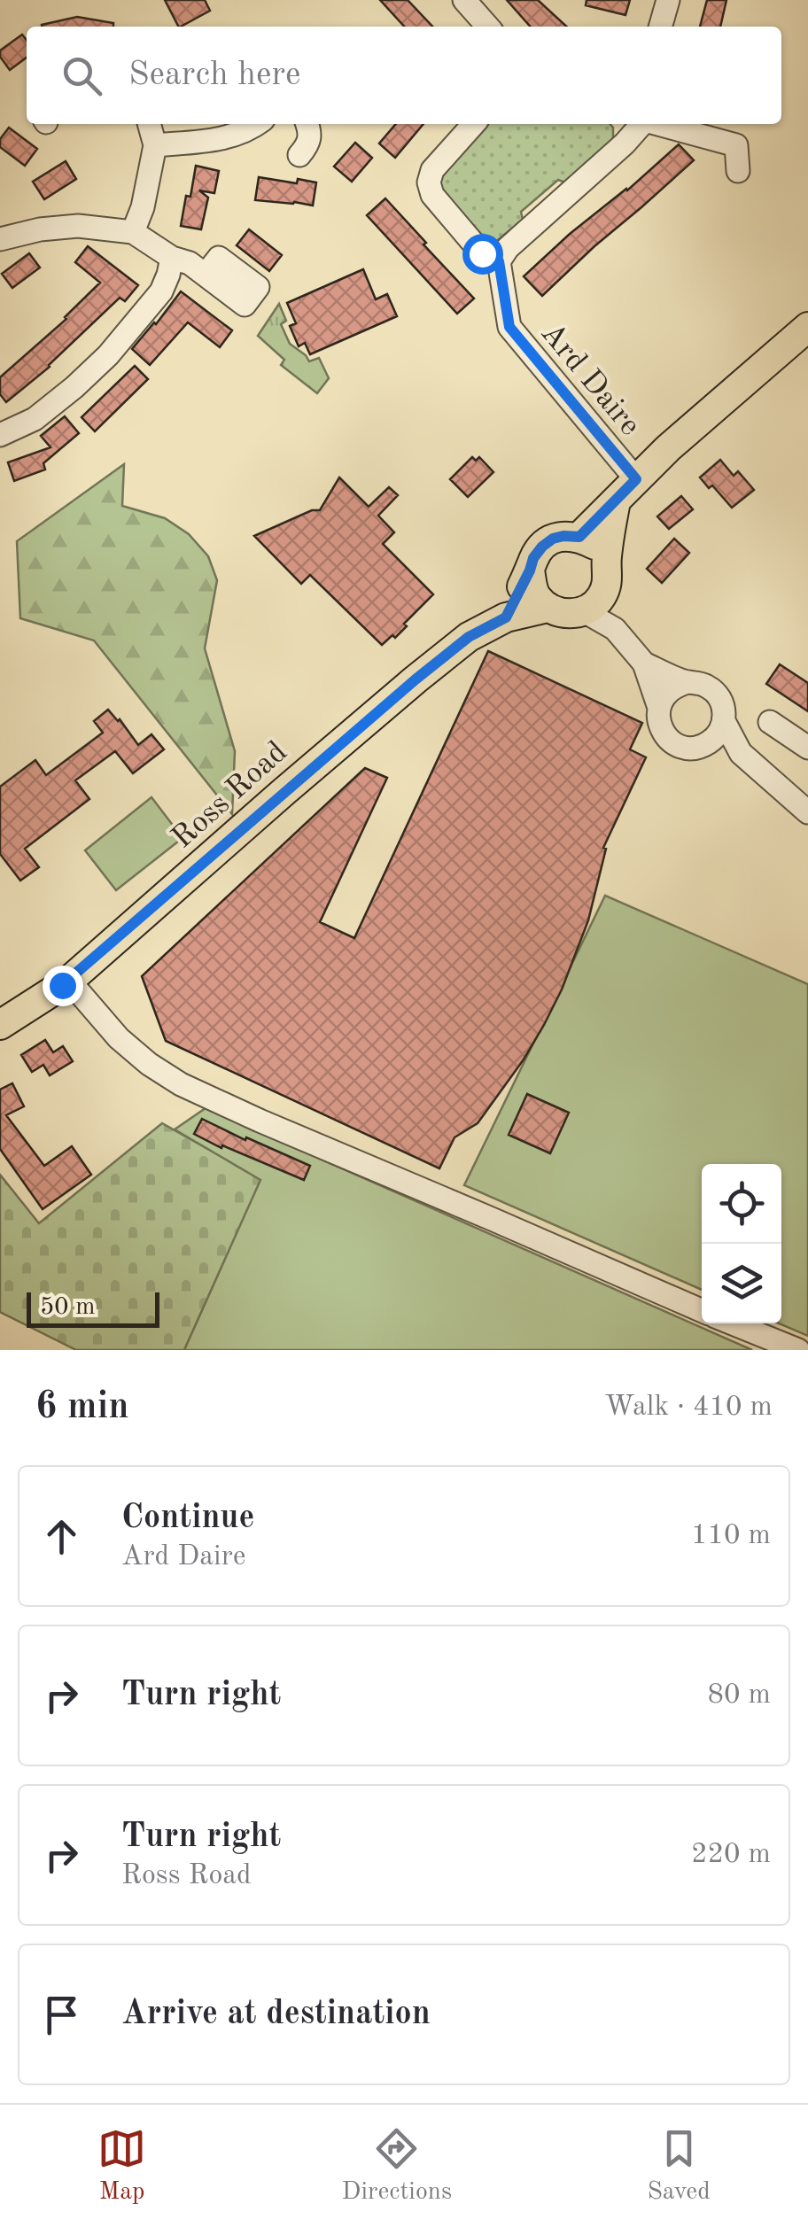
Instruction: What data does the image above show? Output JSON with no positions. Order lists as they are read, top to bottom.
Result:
{
  "streets": {
    "main road": ["Ross Road"],
    "street": ["Ard Daire"]
  },
  "scale_bar": "50 m",
  "page": {
    "search": "Search here",
    "scale": "50 m",
    "heading": ["6 min", "Walk · 410 m"],
    "list": [
      ["Continue", "Ard Daire", "110 m"],
      ["Turn right", "80 m"],
      ["Turn right", "Ross Road", "220 m"],
      "Arrive at destination"
    ],
    "nav": ["Map", "Directions", "Saved"]
  }
}
